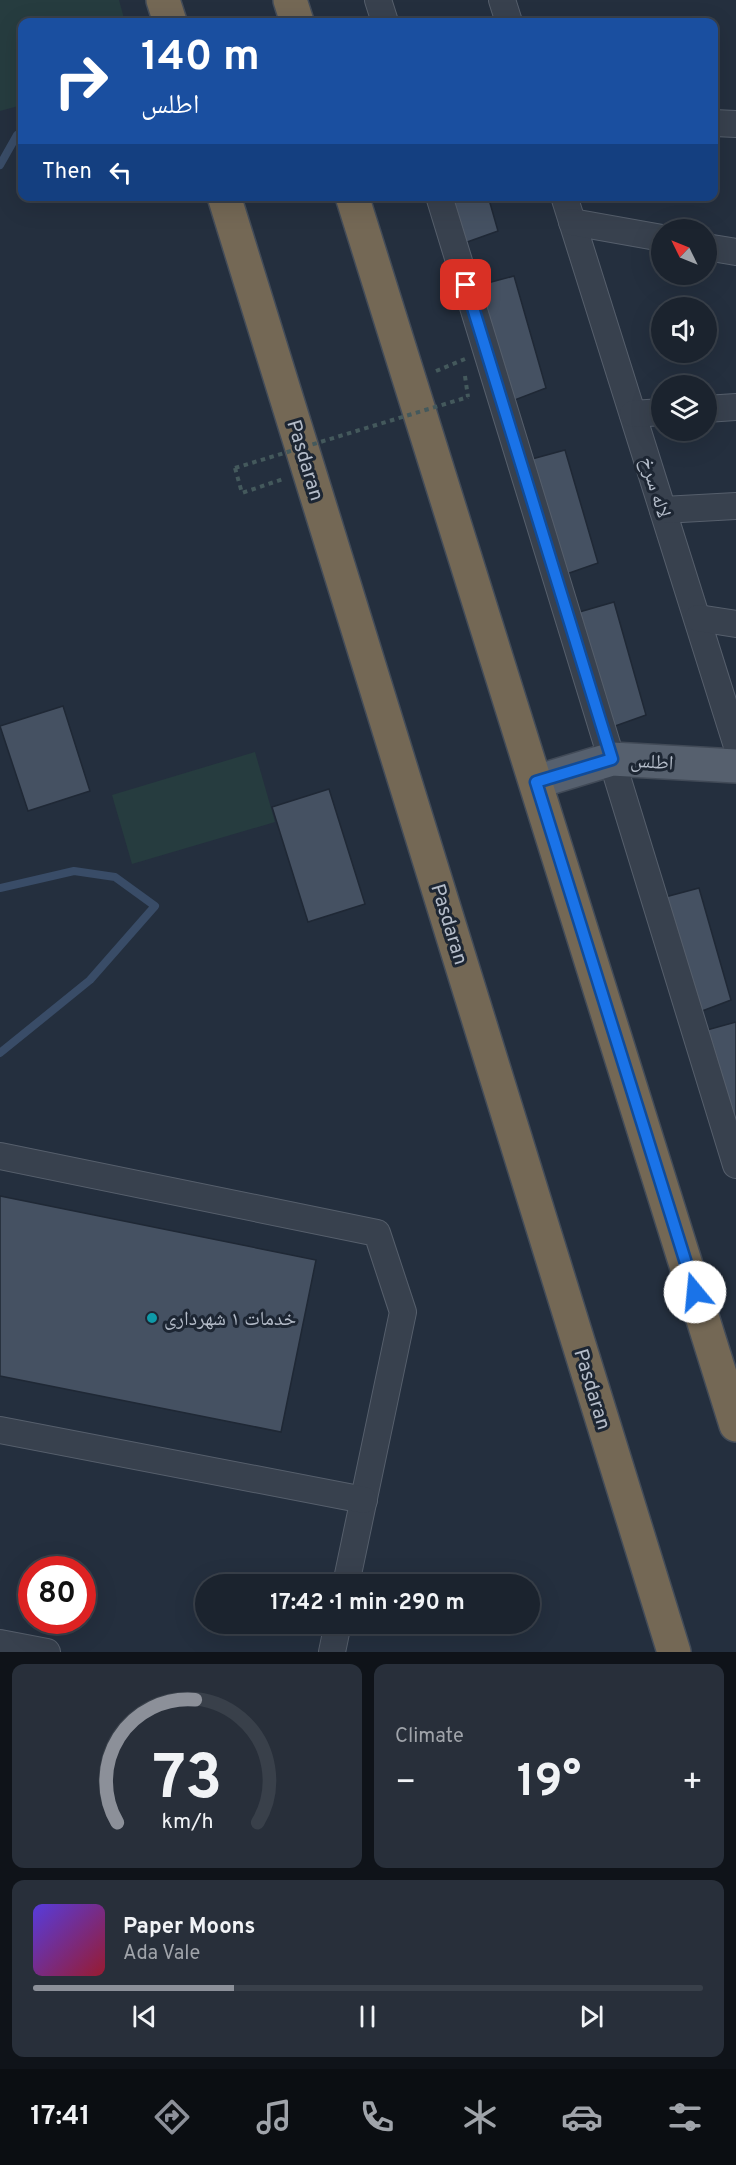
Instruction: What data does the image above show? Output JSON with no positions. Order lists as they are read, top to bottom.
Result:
{
  "streets": {
    "highway": ["Pasdaran"],
    "main road": ["اطلس"],
    "street": ["لاله سرخ"]
  },
  "places": ["خدمات ۱ شهرداری"],
  "north": "top left",
  "page": {
    "turn": ["140 m", "اطلس"],
    "then": "Then",
    "limit": "80",
    "trip": "17:42 · 1 min · 290 m",
    "tile": "Climate",
    "heat": ["−", "19°", "+"],
    "song": ["Paper Moons", "Ada Vale"],
    "tabs": "17:41",
    "gauge": ["73", "km/h"]
  }
}
